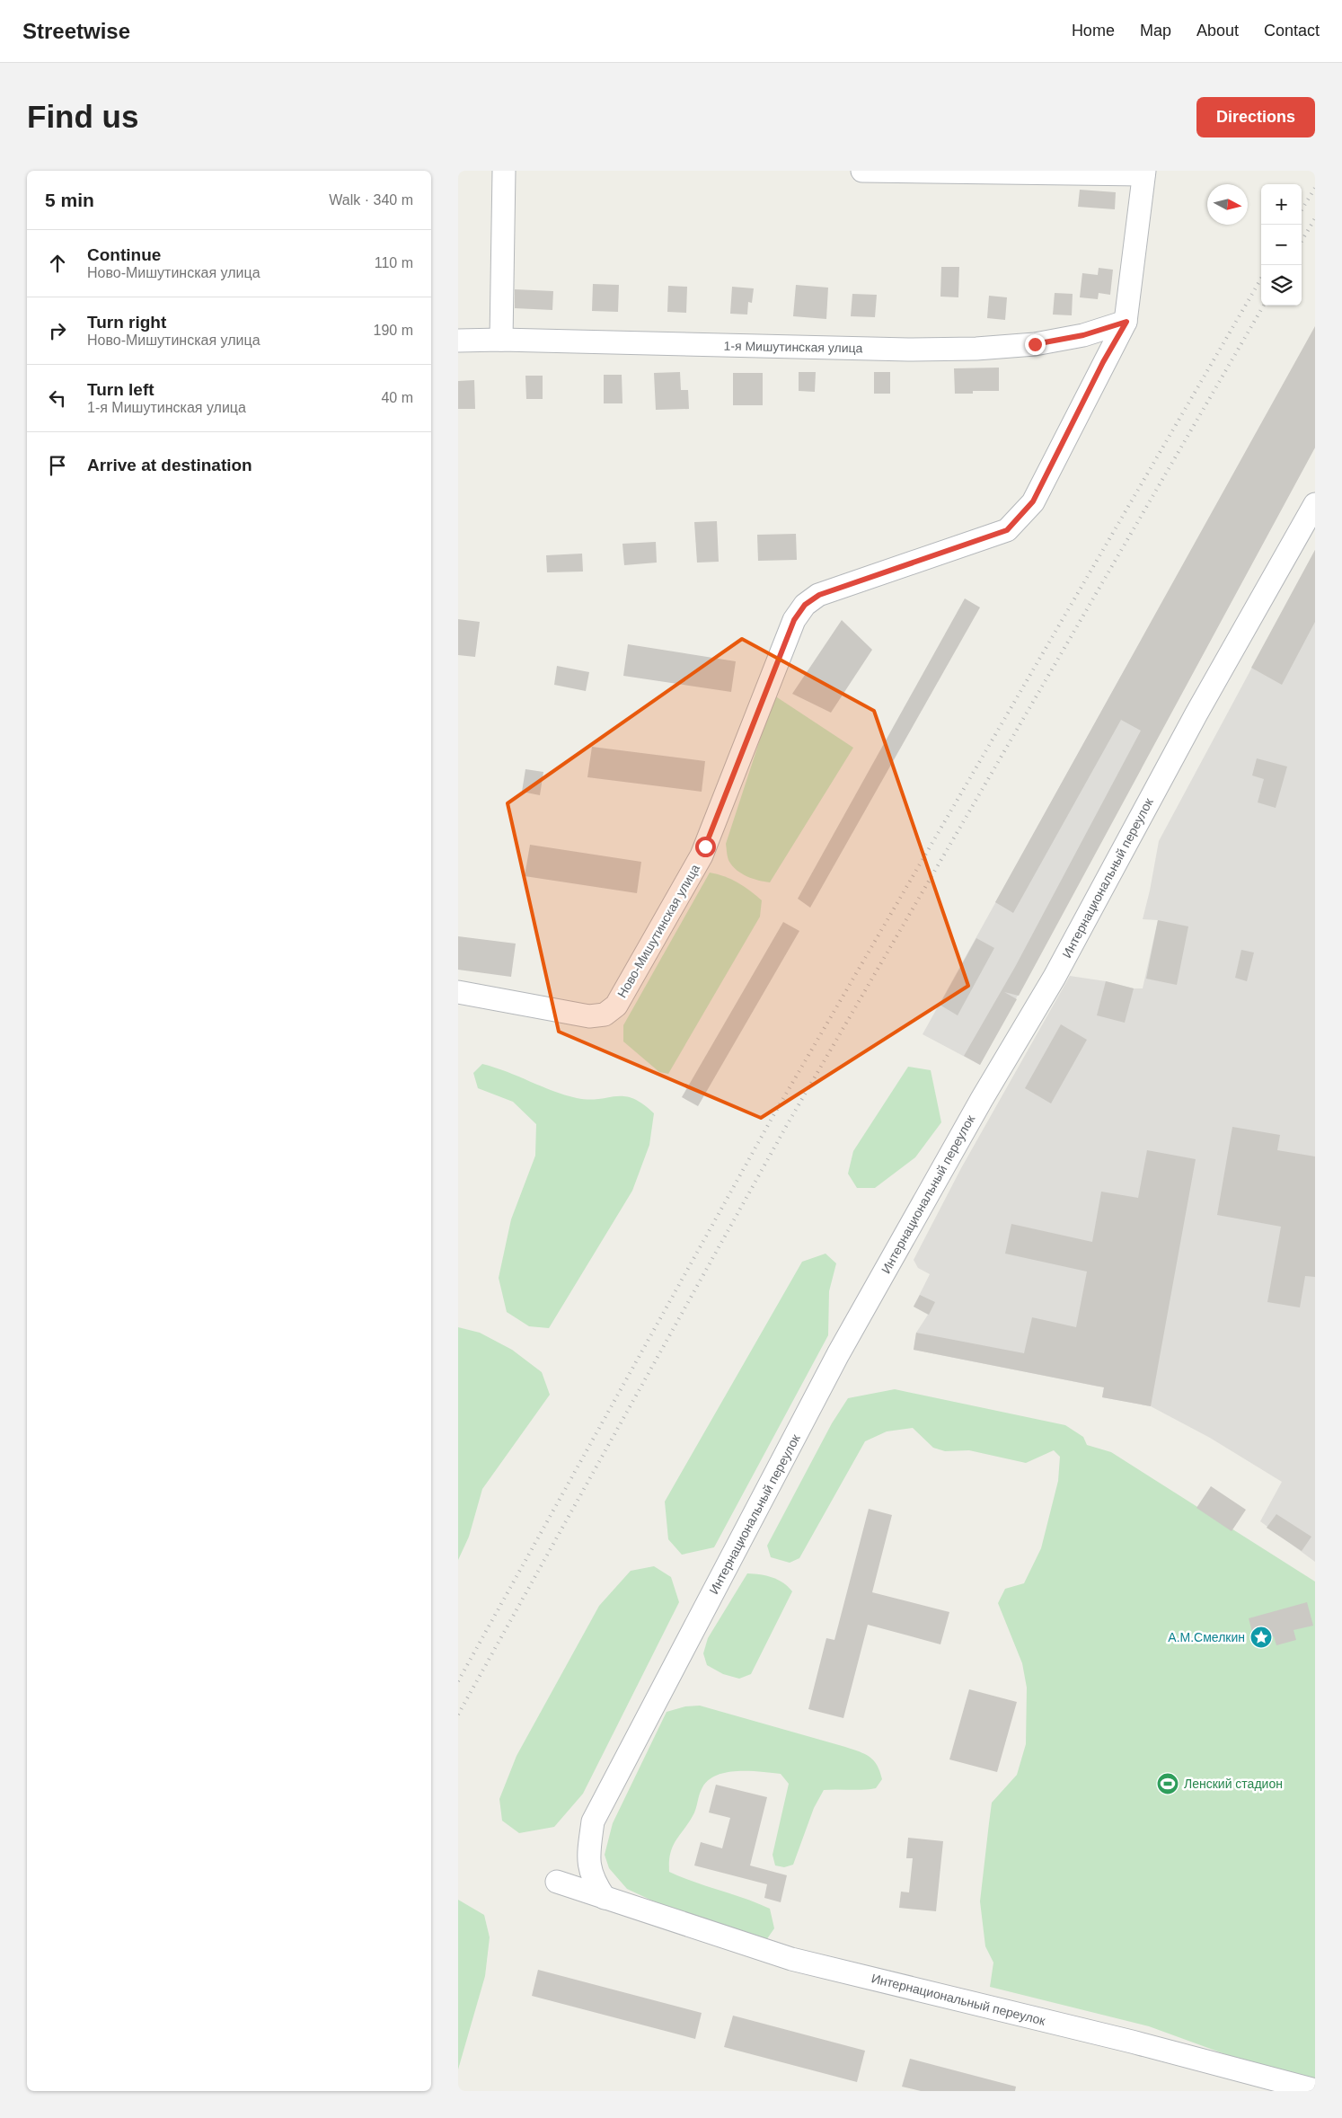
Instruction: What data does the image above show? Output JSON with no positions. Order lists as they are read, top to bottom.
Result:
{
  "streets": {
    "street": ["1-я Мишутинская улица", "Интернациональный переулок", "Ново-Мишутинская улица"]
  },
  "crossings": [
    ["1-я Мишутинская улица", "Ново-Мишутинская улица"]
  ],
  "places": {
    "place": ["А.М.Смелкин"],
    "sports": ["Ленский стадион"]
  },
  "north": "right",
  "page": {
    "header": "Streetwise",
    "nav": [
      "Home",
      "Map",
      "About",
      "Contact"
    ],
    "buttons": "Directions",
    "title": "Find us",
    "heading": ["5 min", "Walk · 340 m"],
    "map_buttons": ["+", "−"],
    "list": [
      ["Continue", "Ново-Мишутинская улица", "110 m"],
      ["Turn right", "Ново-Мишутинская улица", "190 m"],
      ["Turn left", "1-я Мишутинская улица", "40 m"],
      "Arrive at destination"
    ]
  }
}
